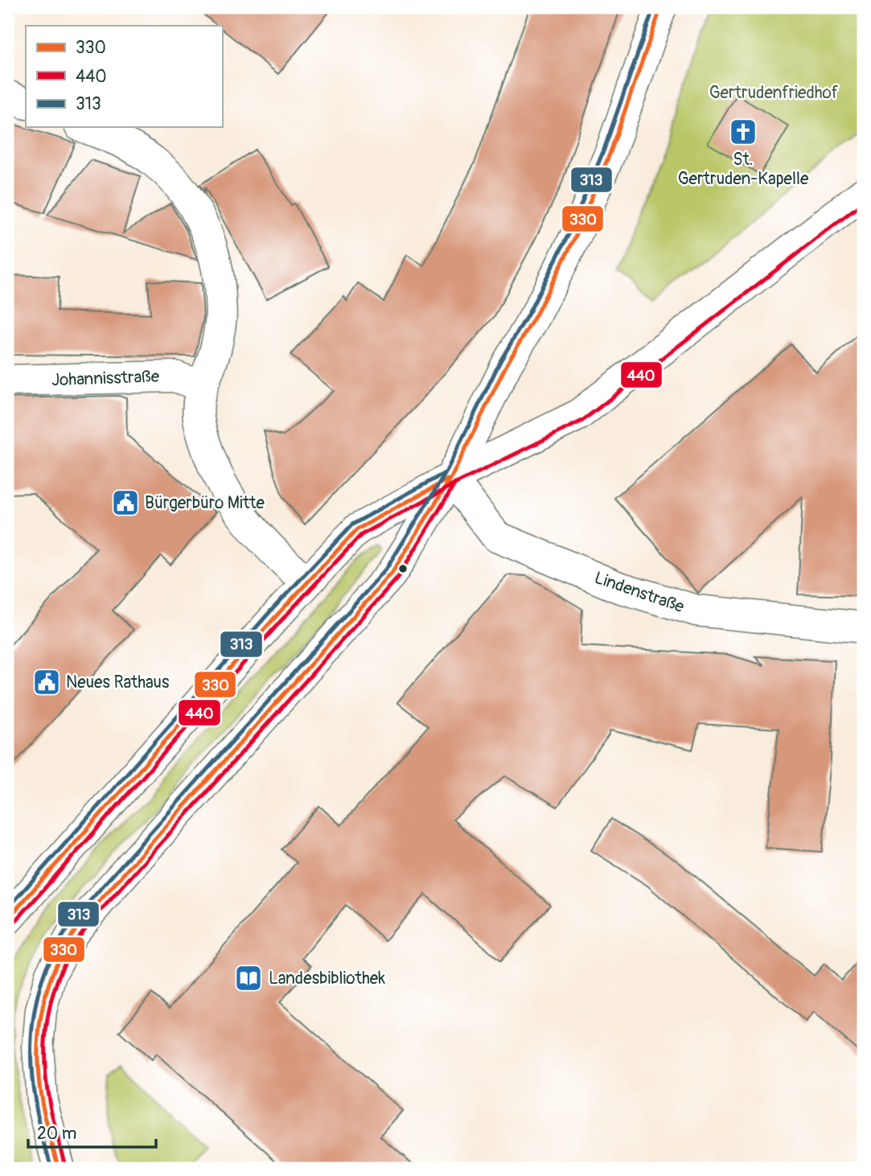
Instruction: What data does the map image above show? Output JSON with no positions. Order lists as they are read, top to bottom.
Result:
{
  "streets": {
    "street": ["Johannisstraße", "Lindenstraße"]
  },
  "parks": ["Gertrudenfriedhof"],
  "places": {
    "church": ["St. Gertruden-Kapelle"],
    "public building": ["Bürgerbüro Mitte", "Neues Rathaus"],
    "library": ["Landesbibliothek"]
  },
  "lines": ["transit line 330", "transit line 313", "transit line 440"],
  "legend": ["330", "440", "313"],
  "scale_bar": "20 m"
}
